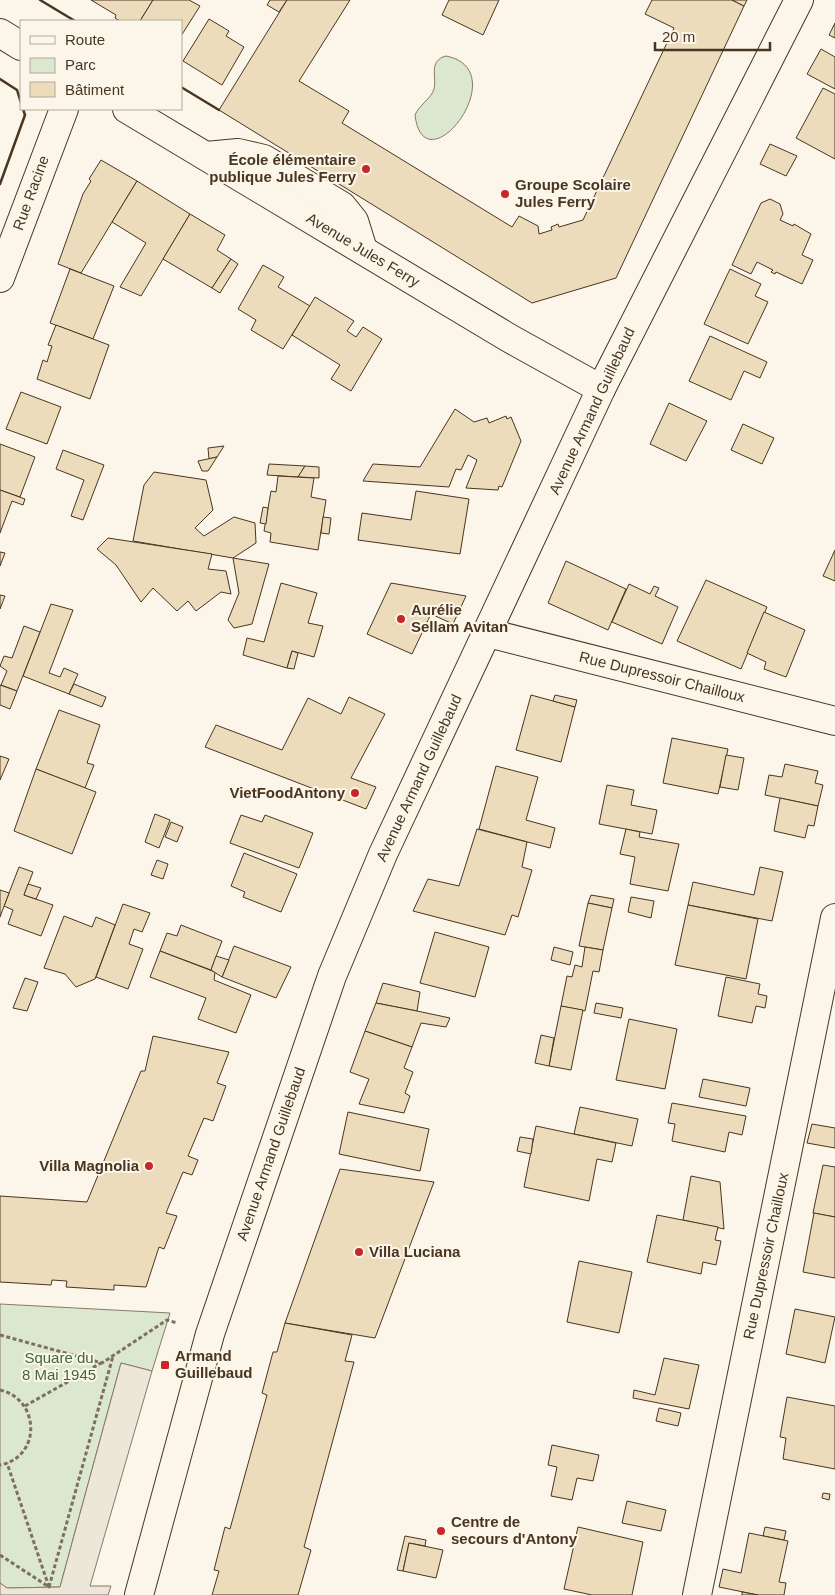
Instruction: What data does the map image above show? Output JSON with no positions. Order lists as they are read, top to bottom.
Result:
{
  "streets": {
    "street": [
      "Rue Racine",
      "Avenue Jules Ferry",
      "Avenue Armand Guillebaud",
      "Rue Dupressoir Chailloux"
    ]
  },
  "crossings": [
    ["Avenue Jules Ferry", "Avenue Armand Guillebaud"],
    ["Avenue Armand Guillebaud", "Rue Dupressoir Chailloux"]
  ],
  "parks": ["Square du 8 Mai 1945"],
  "places": {
    "other": [
      "École élémentaire publique Jules Ferry",
      "Groupe Scolaire Jules Ferry",
      "Aurélie Sellam Avitan",
      "VietFoodAntony",
      "Villa Magnolia",
      "Villa Luciana",
      "Centre de secours d'Antony"
    ],
    "transit": ["Armand Guillebaud"]
  },
  "legend": ["Route", "Parc", "Bâtiment"],
  "scale_bar": "20 m"
}
